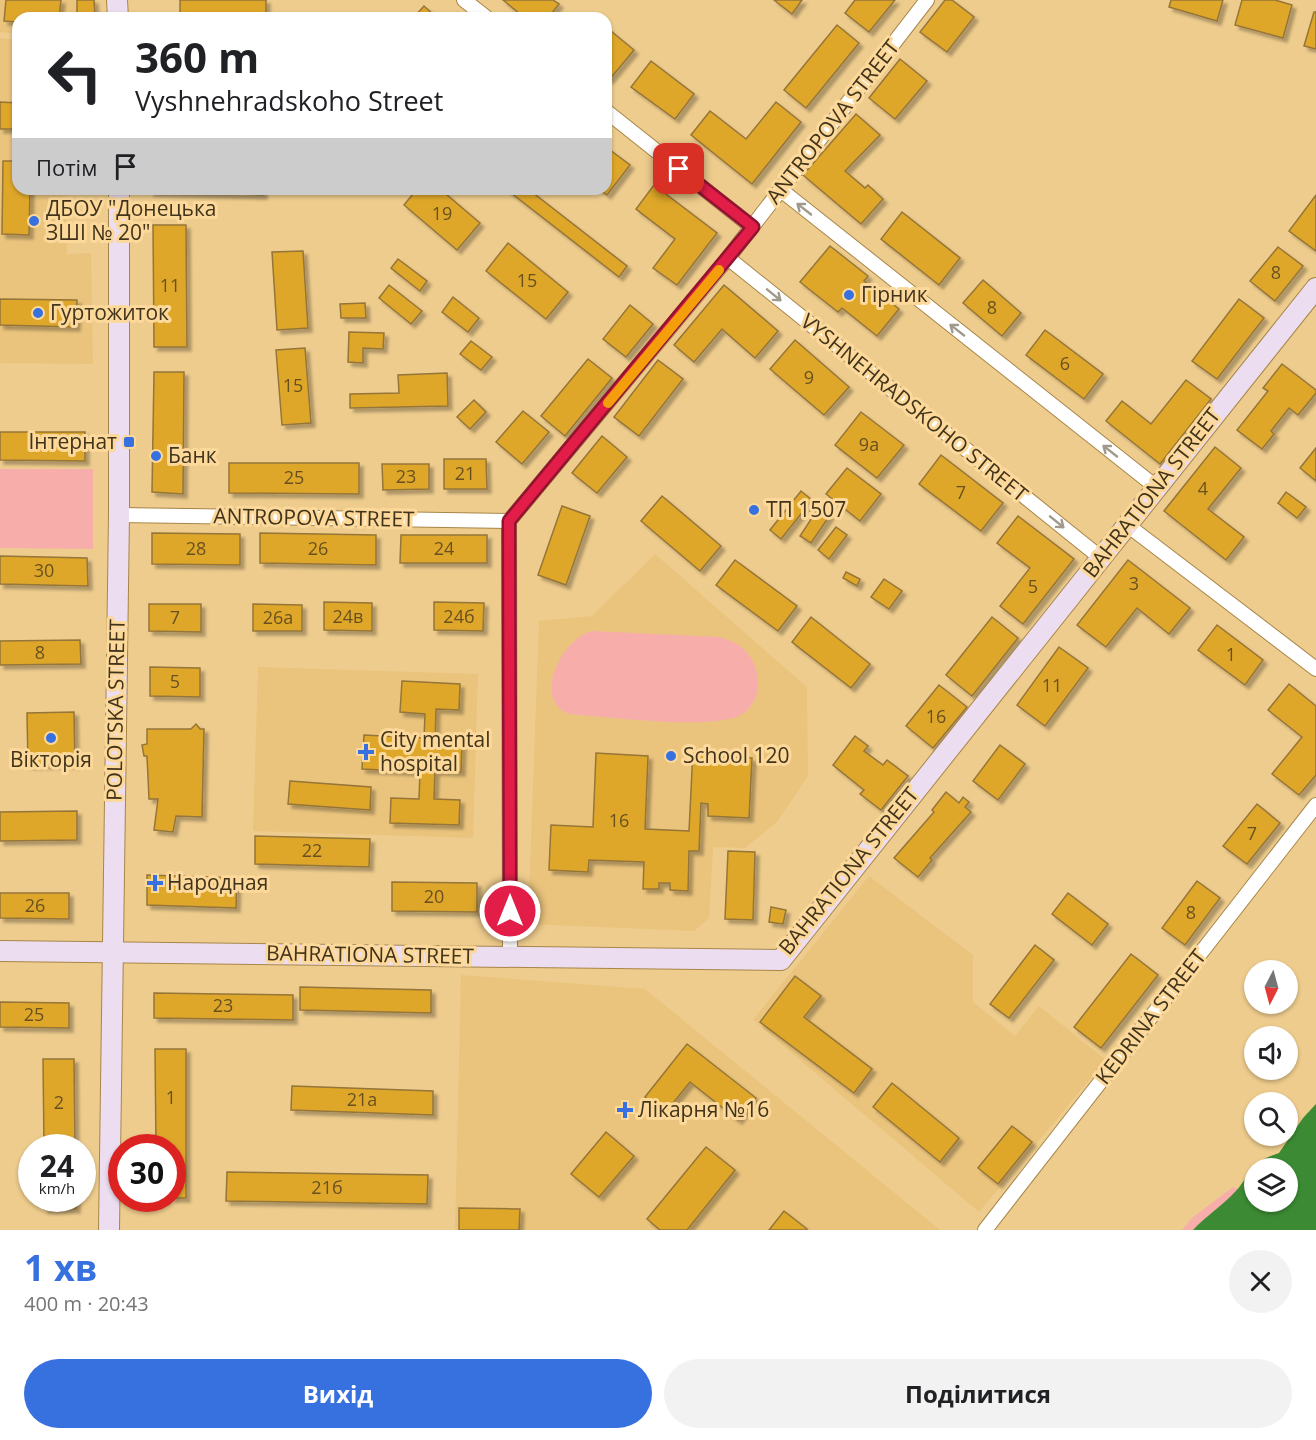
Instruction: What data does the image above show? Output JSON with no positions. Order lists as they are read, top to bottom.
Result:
{
  "streets": {
    "street": [
      "ANTROPOVA STREET",
      "VYSHNEHRADSKOHO STREET",
      "BAHRATIONA STREET",
      "POLOTSKA STREET",
      "KEDRINA STREET"
    ]
  },
  "crossings": [
    ["ANTROPOVA STREET", "VYSHNEHRADSKOHO STREET"],
    ["ANTROPOVA STREET", "POLOTSKA STREET"],
    ["VYSHNEHRADSKOHO STREET", "BAHRATIONA STREET"],
    ["BAHRATIONA STREET", "POLOTSKA STREET"]
  ],
  "places": {
    "other": [
      "ДБОУ \"Донецька ЗШІ № 20\"",
      "Гірник",
      "Гуртожиток",
      "Банк",
      "ТП 1507",
      "Вікторія",
      "School 120"
    ],
    "transit": ["Інтернат"],
    "health": ["City mental hospital", "Народная", "Лікарня №16"]
  },
  "house_numbers": [
    "19",
    "8",
    "15",
    "11",
    "8",
    "6",
    "9",
    "15",
    "9а",
    "21",
    "23",
    "25",
    "4",
    "7",
    "28",
    "26",
    "24",
    "30",
    "3",
    "5",
    "24в",
    "24б",
    "7",
    "26а",
    "8",
    "1",
    "5",
    "11",
    "16",
    "16",
    "7",
    "22",
    "20",
    "26",
    "8",
    "23",
    "25",
    "1",
    "21а",
    "2",
    "21б"
  ],
  "north": "bottom",
  "page": {
    "turn": ["360 m", "Vyshnehradskoho Street"],
    "then": "Потім",
    "speed": "24 km/h",
    "limit": "30",
    "heading": ["1 хв", "400 m · 20:43"],
    "buttons": ["Вихід", "Поділитися"]
  }
}
